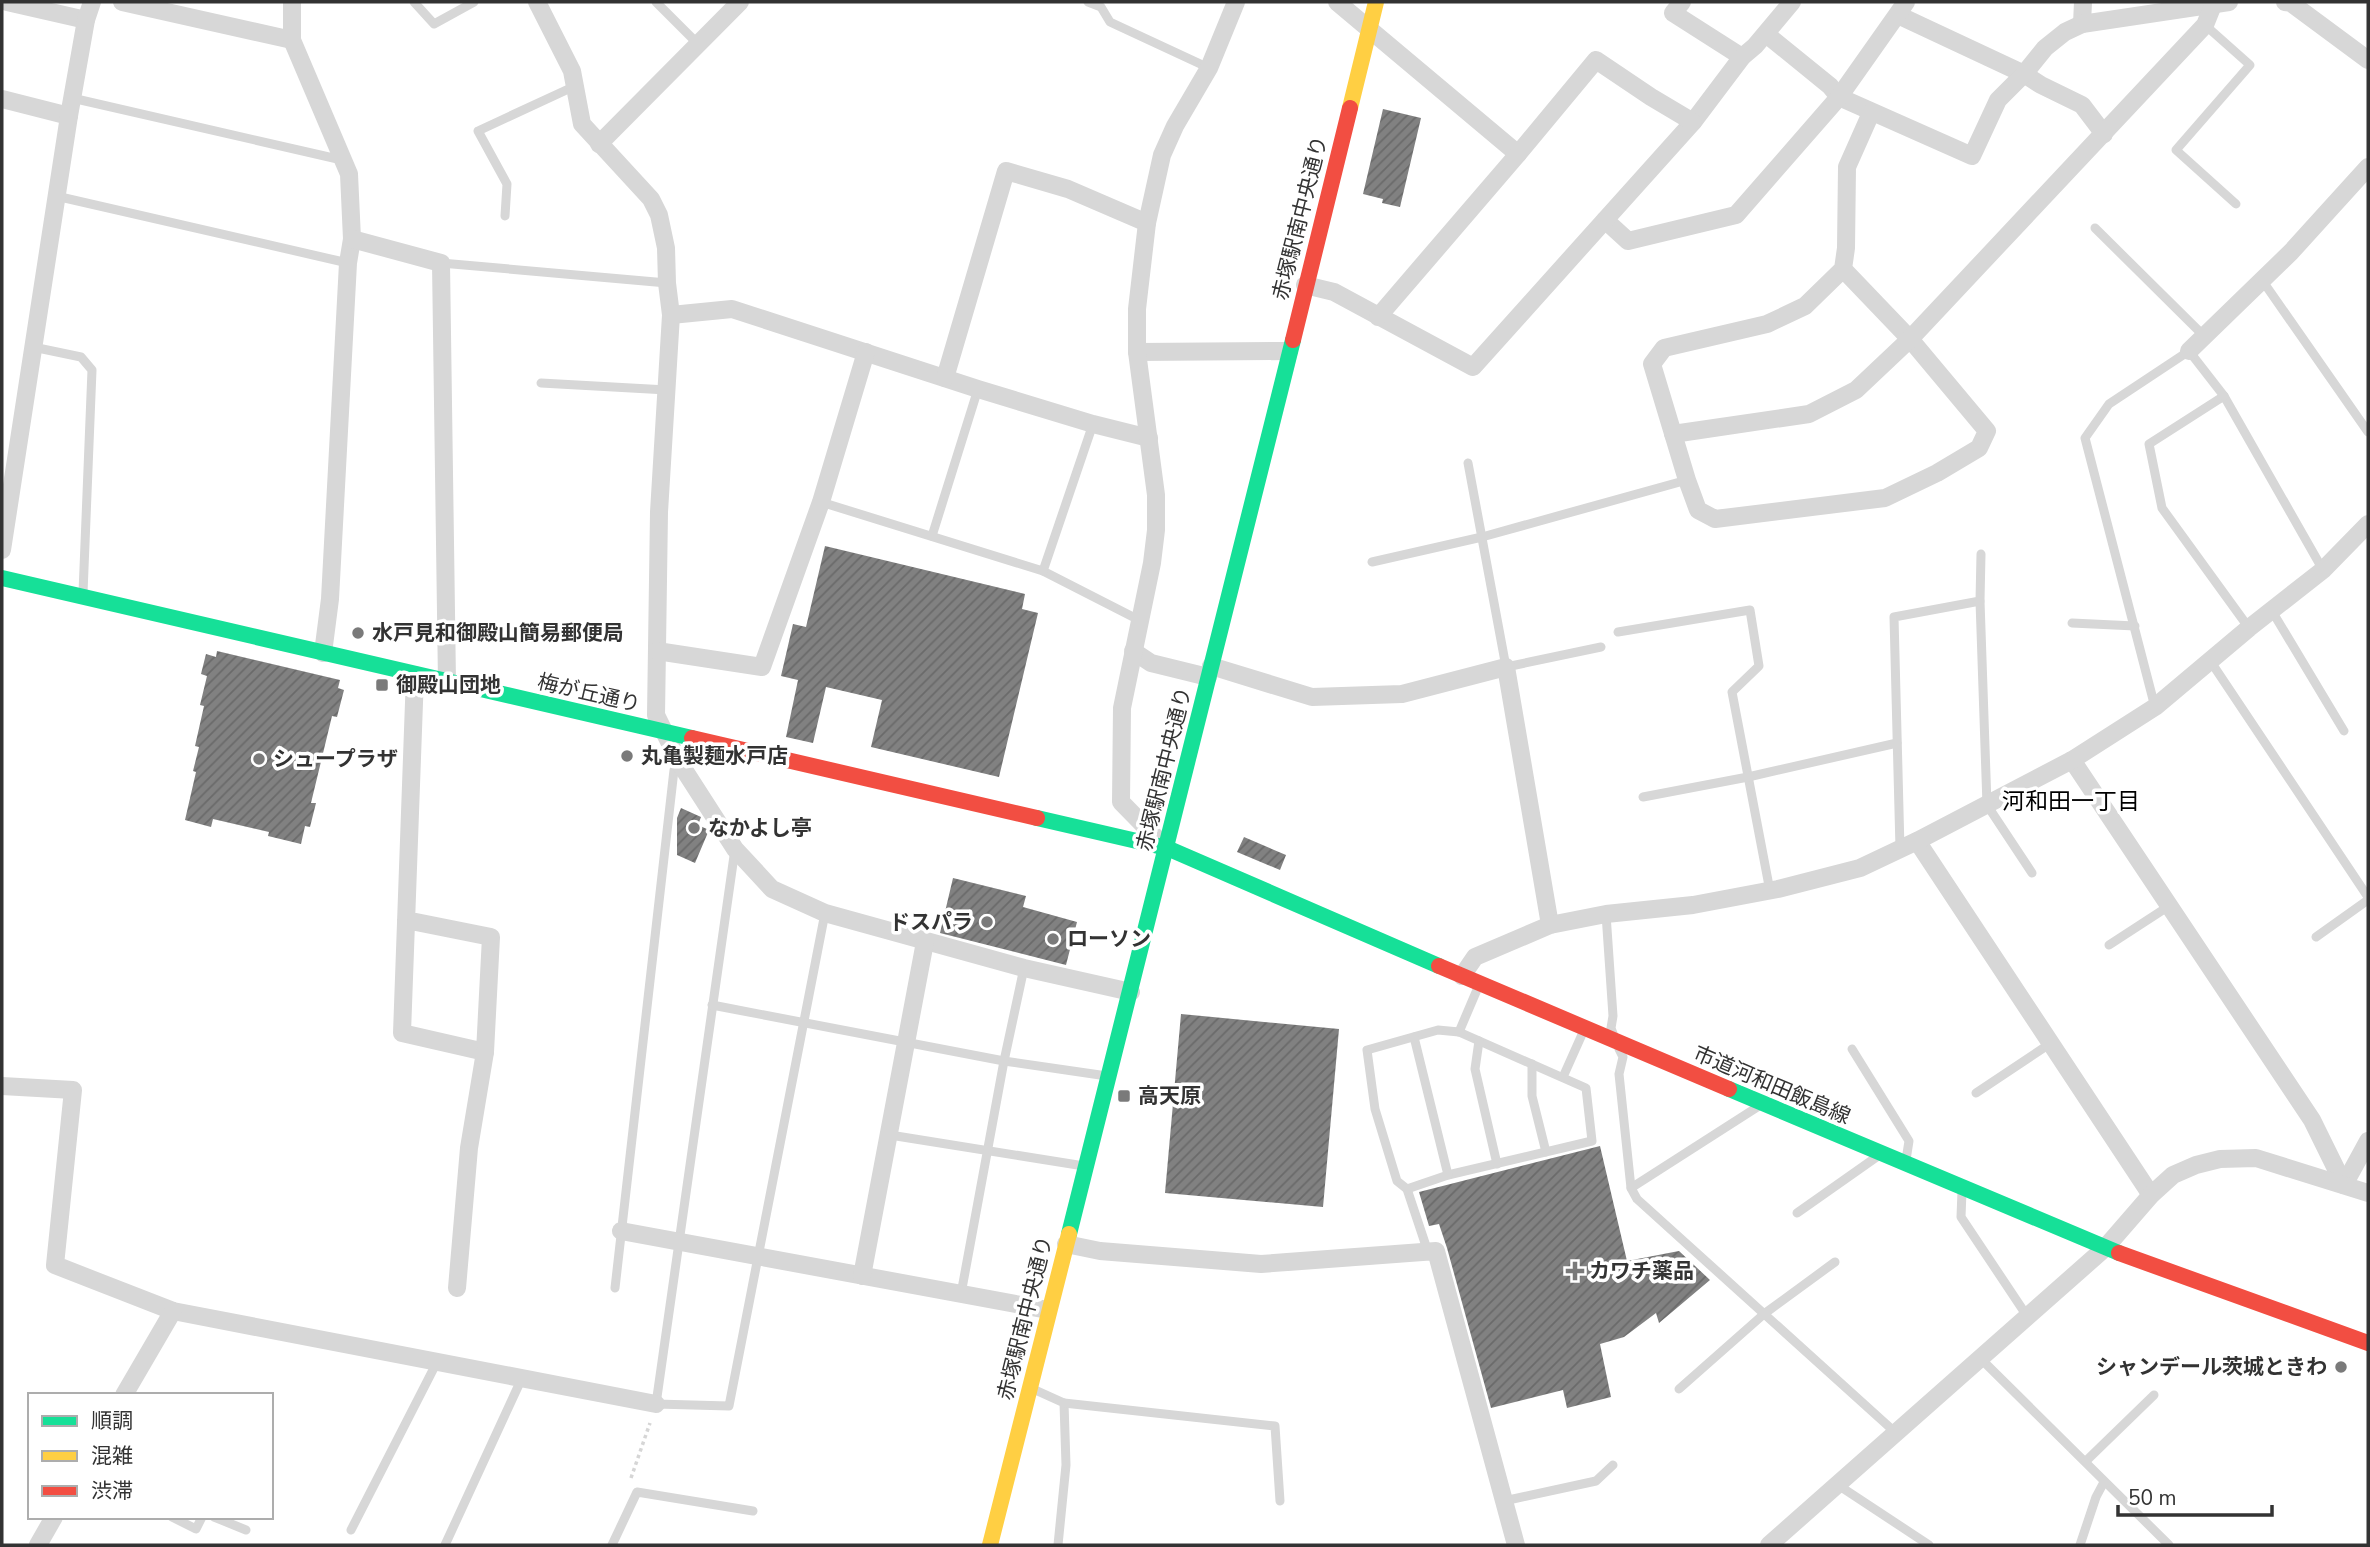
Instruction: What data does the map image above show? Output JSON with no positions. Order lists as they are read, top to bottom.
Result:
{
  "streets": {
    "street": ["赤塚駅南中央通り", "梅が丘通り", "市道河和田飯島線"]
  },
  "crossings": [
    ["赤塚駅南中央通り", "梅が丘通り"],
    ["赤塚駅南中央通り", "市道河和田飯島線"],
    ["梅が丘通り", "市道河和田飯島線"]
  ],
  "districts": ["河和田一丁目"],
  "places": {
    "other": [
      "水戸見和御殿山簡易郵便局",
      "丸亀製麺水戸店",
      "シュープラザ",
      "なかよし亭",
      "ドスパラ",
      "ローソン",
      "シャンデール茨城ときわ"
    ],
    "transit": ["御殿山団地", "高天原"],
    "health": ["カワチ薬品"]
  },
  "legend": ["順調", "混雑", "渋滞"],
  "scale_bar": "50 m"
}
